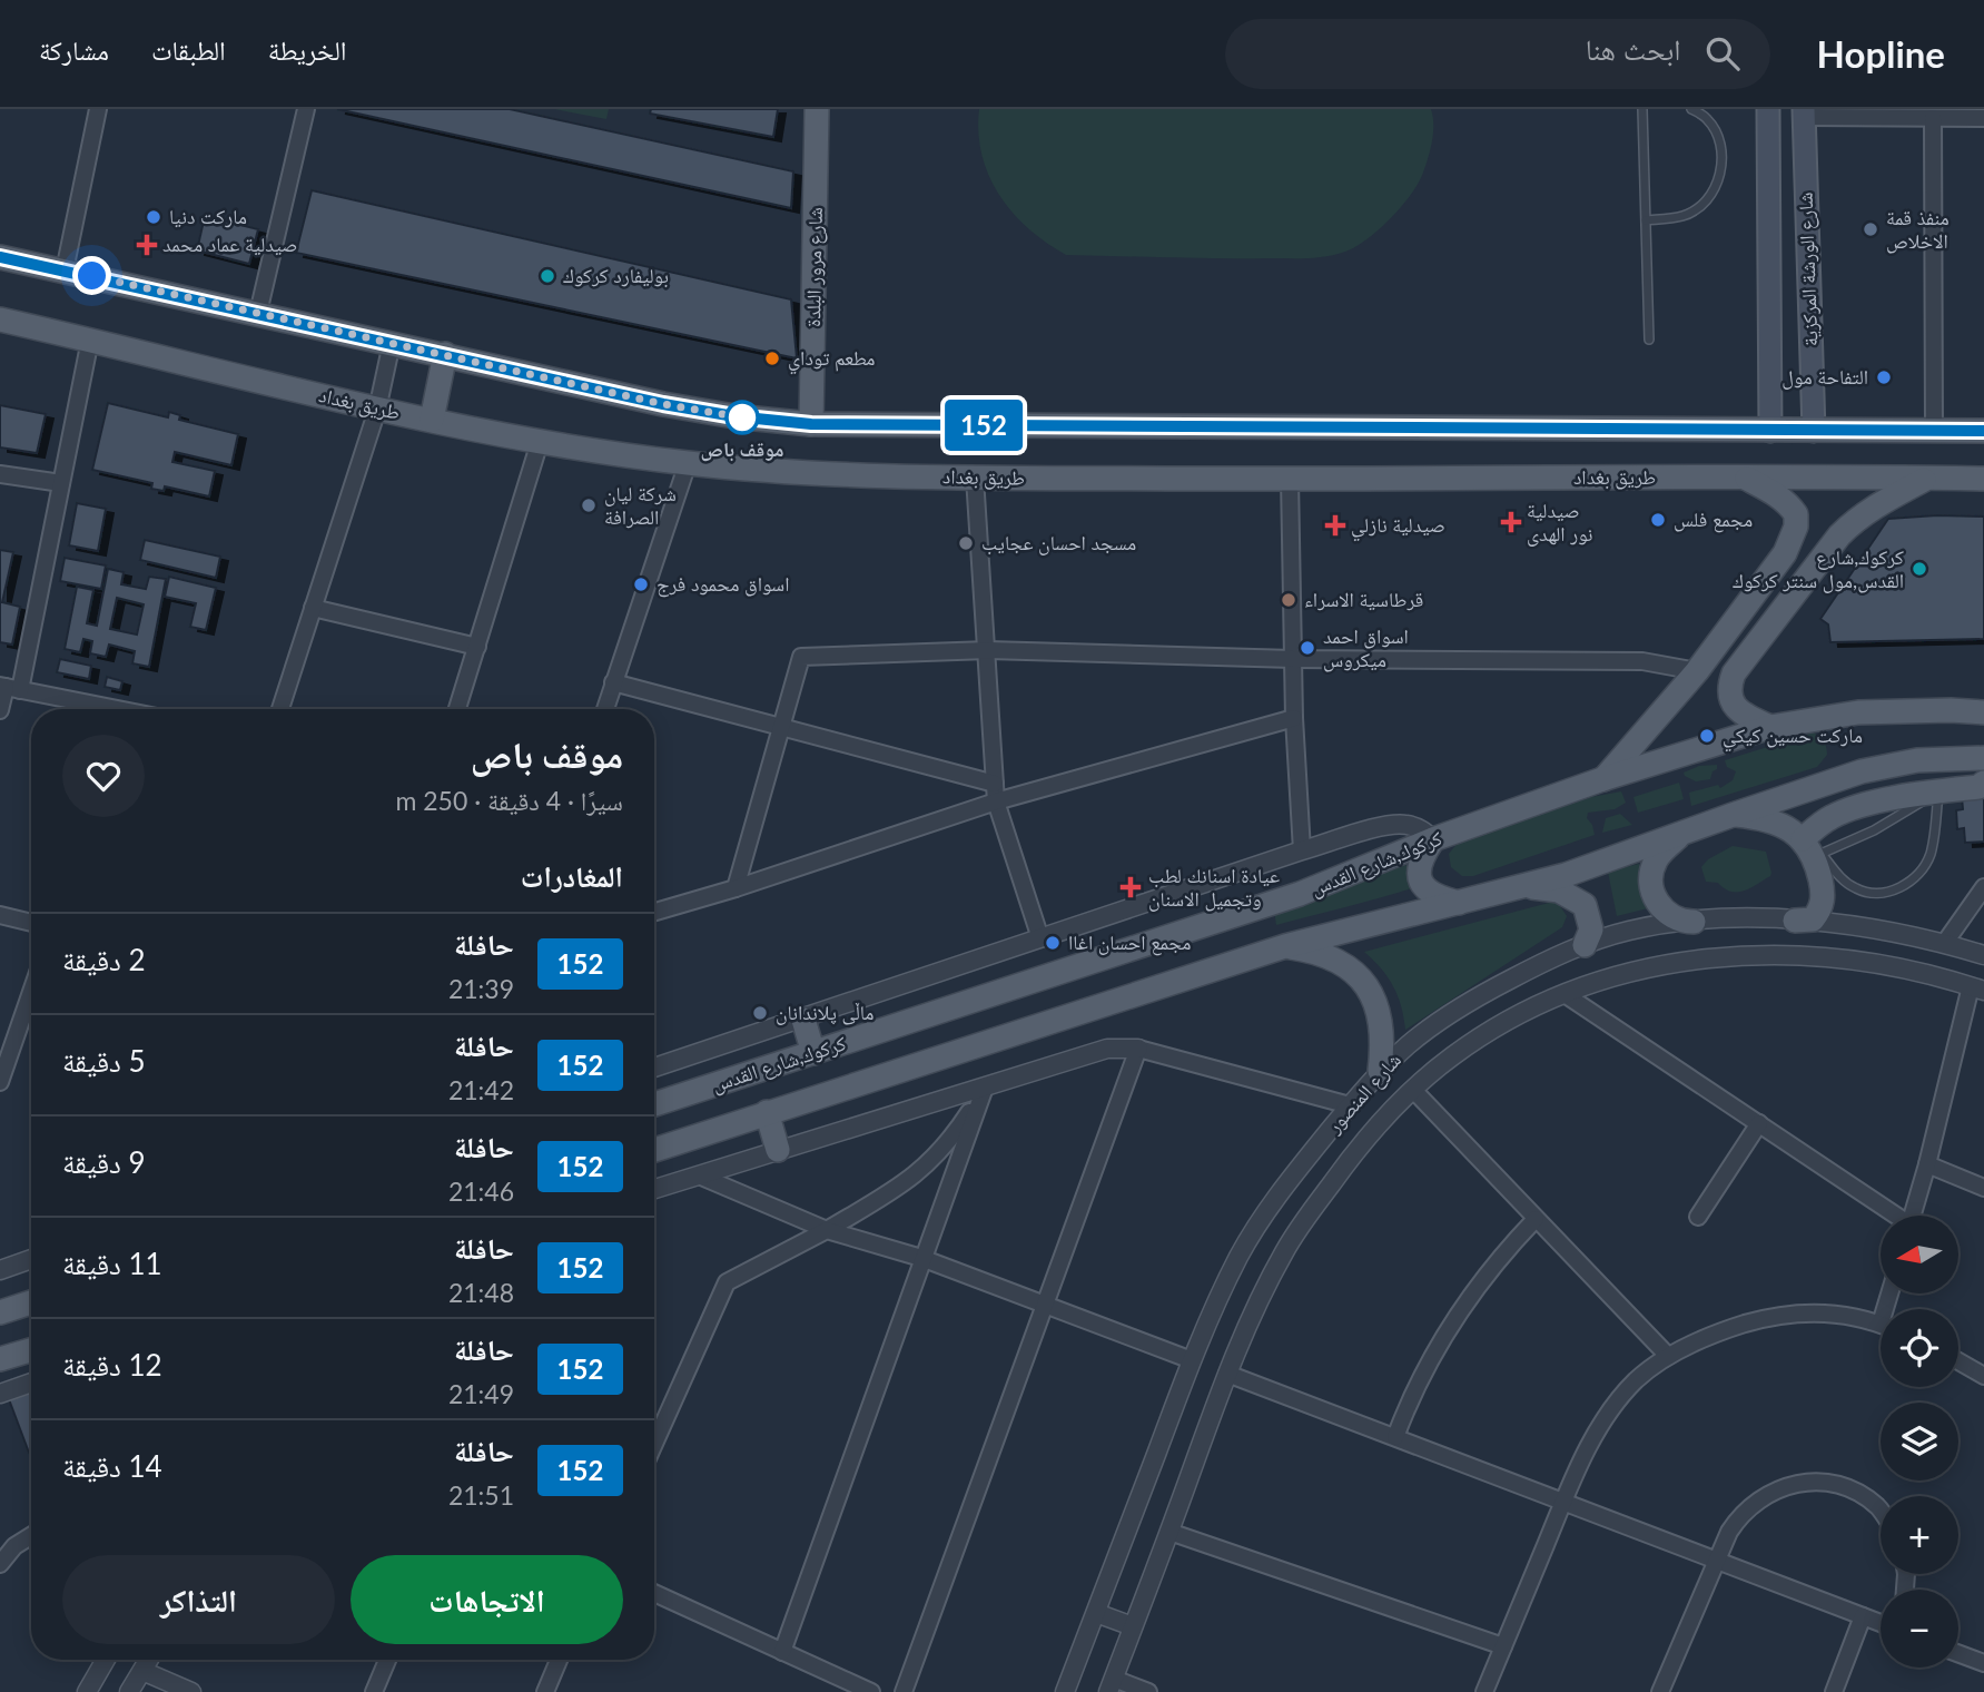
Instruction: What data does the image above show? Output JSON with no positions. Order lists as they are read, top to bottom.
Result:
{
  "streets": {
    "main road": [
      "شارع مرور البلدة",
      "شارع الورشة المركزية",
      "طريق بغداد",
      "كركوك,شارع القدس"
    ],
    "street": ["شارع المنصور"]
  },
  "places": {
    "other": [
      "ماركت دنيا",
      "منفذ قمة الاخلاص",
      "بوليفارد كركوك",
      "مطعم توداي",
      "التفاحة مول",
      "موقف باص",
      "شركة ليان الصرافة",
      "مجمع فلس",
      "مسجد احسان عجايب",
      "كركوك,شارع القدس,مول سنتر كركوك",
      "اسواق محمود فرج",
      "قرطاسية الاسراء",
      "اسواق احمد ميكروس",
      "ماركت حسين كيكي",
      "مجمع احسان اغاا",
      "ماڵی پلاندانان"
    ],
    "health": [
      "صيدلية عماد محمد",
      "صيدلية نور الهدى",
      "صيدلية نازلي",
      "عيادة اسنانك لطب وتجميل الاسنان"
    ]
  },
  "lines": ["bus line 152"],
  "north": "left",
  "page": {
    "header": "Hopline",
    "search": "ابحث هنا",
    "nav": ["الخريطة", "الطبقات", "مشاركة"],
    "on_map": "152",
    "heading": [
      ["موقف باص", "سيرًا · 4 دقيقة · 250 m"],
      "المغادرات"
    ],
    "list": [
      {
        "mark": "152",
        "name": "حافلة",
        "note": "21:39",
        "value": "2 دقيقة"
      },
      {
        "mark": "152",
        "name": "حافلة",
        "note": "21:42",
        "value": "5 دقيقة"
      },
      {
        "mark": "152",
        "name": "حافلة",
        "note": "21:46",
        "value": "9 دقيقة"
      },
      {
        "mark": "152",
        "name": "حافلة",
        "note": "21:48",
        "value": "11 دقيقة"
      },
      {
        "mark": "152",
        "name": "حافلة",
        "note": "21:49",
        "value": "12 دقيقة"
      },
      {
        "mark": "152",
        "name": "حافلة",
        "note": "21:51",
        "value": "14 دقيقة"
      }
    ],
    "map_buttons": ["+", "−"],
    "buttons": ["الاتجاهات", "التذاكر"]
  }
}
